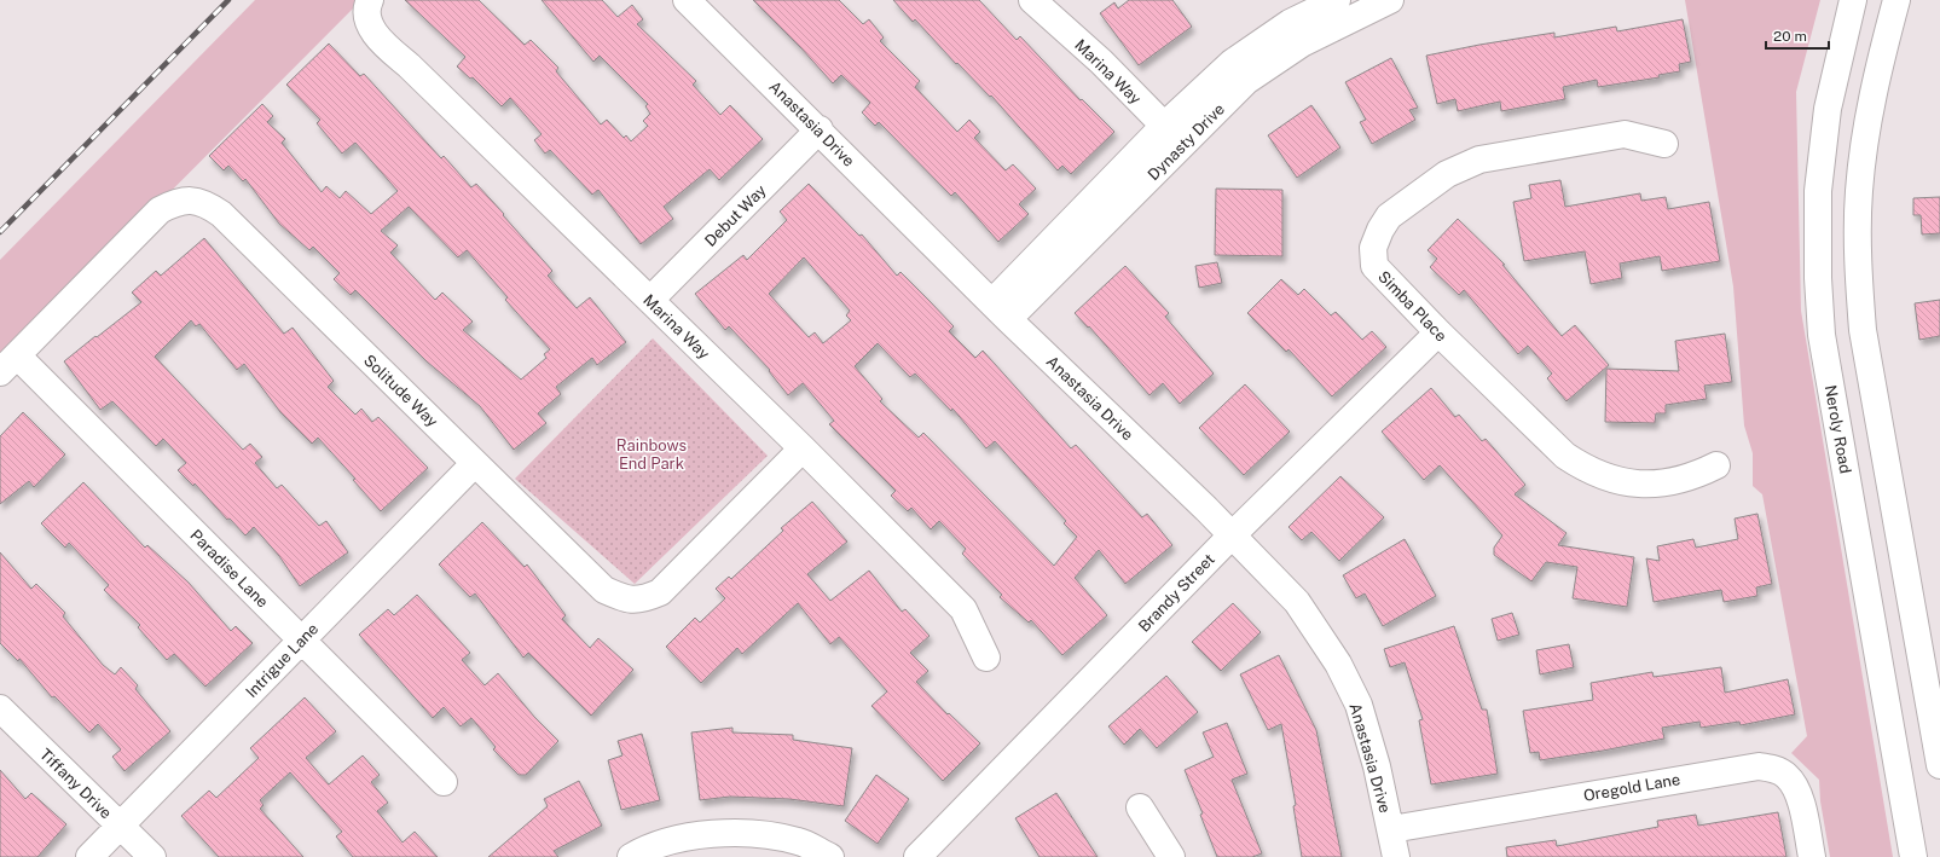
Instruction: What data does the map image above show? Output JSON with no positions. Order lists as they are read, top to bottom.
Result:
{
  "streets": {
    "street": [
      "Marina Way",
      "Anastasia Drive",
      "Dynasty Drive",
      "Debut Way",
      "Simba Place",
      "Solitude Way",
      "Neroly Road",
      "Paradise Lane",
      "Brandy Street",
      "Intrigue Lane",
      "Tiffany Drive",
      "Oregold Lane"
    ]
  },
  "crossings": [
    ["Marina Way", "Dynasty Drive"],
    ["Marina Way", "Debut Way"],
    ["Marina Way", "Solitude Way"],
    ["Anastasia Drive", "Dynasty Drive"],
    ["Anastasia Drive", "Debut Way"],
    ["Anastasia Drive", "Brandy Street"],
    ["Anastasia Drive", "Oregold Lane"],
    ["Simba Place", "Brandy Street"],
    ["Solitude Way", "Paradise Lane"],
    ["Solitude Way", "Intrigue Lane"],
    ["Paradise Lane", "Intrigue Lane"],
    ["Intrigue Lane", "Tiffany Drive"]
  ],
  "parks": ["Rainbows End Park"],
  "scale_bar": "20 m"
}
